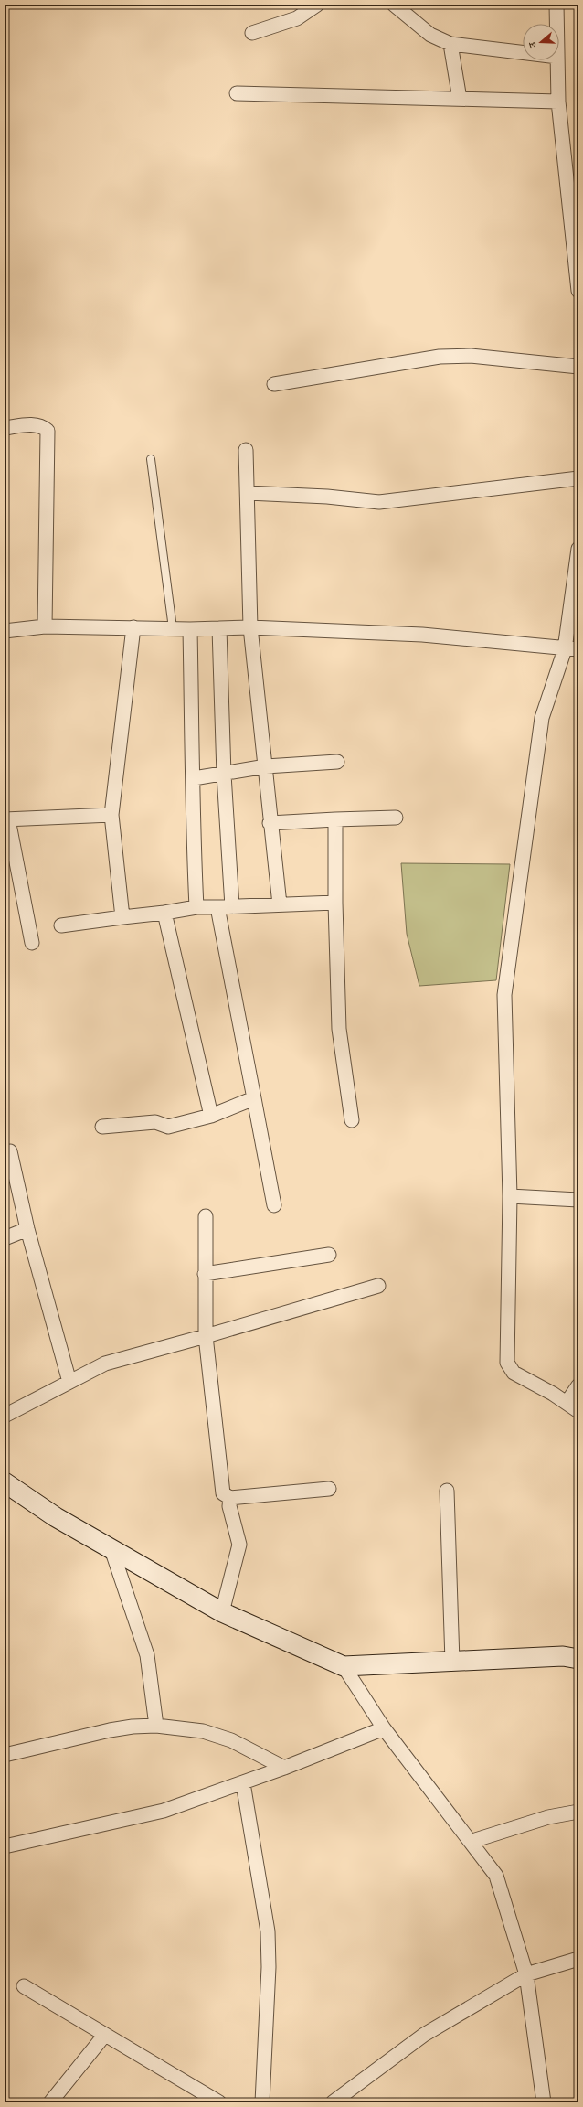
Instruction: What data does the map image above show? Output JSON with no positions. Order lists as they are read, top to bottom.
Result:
{
  "north": "left"
}
